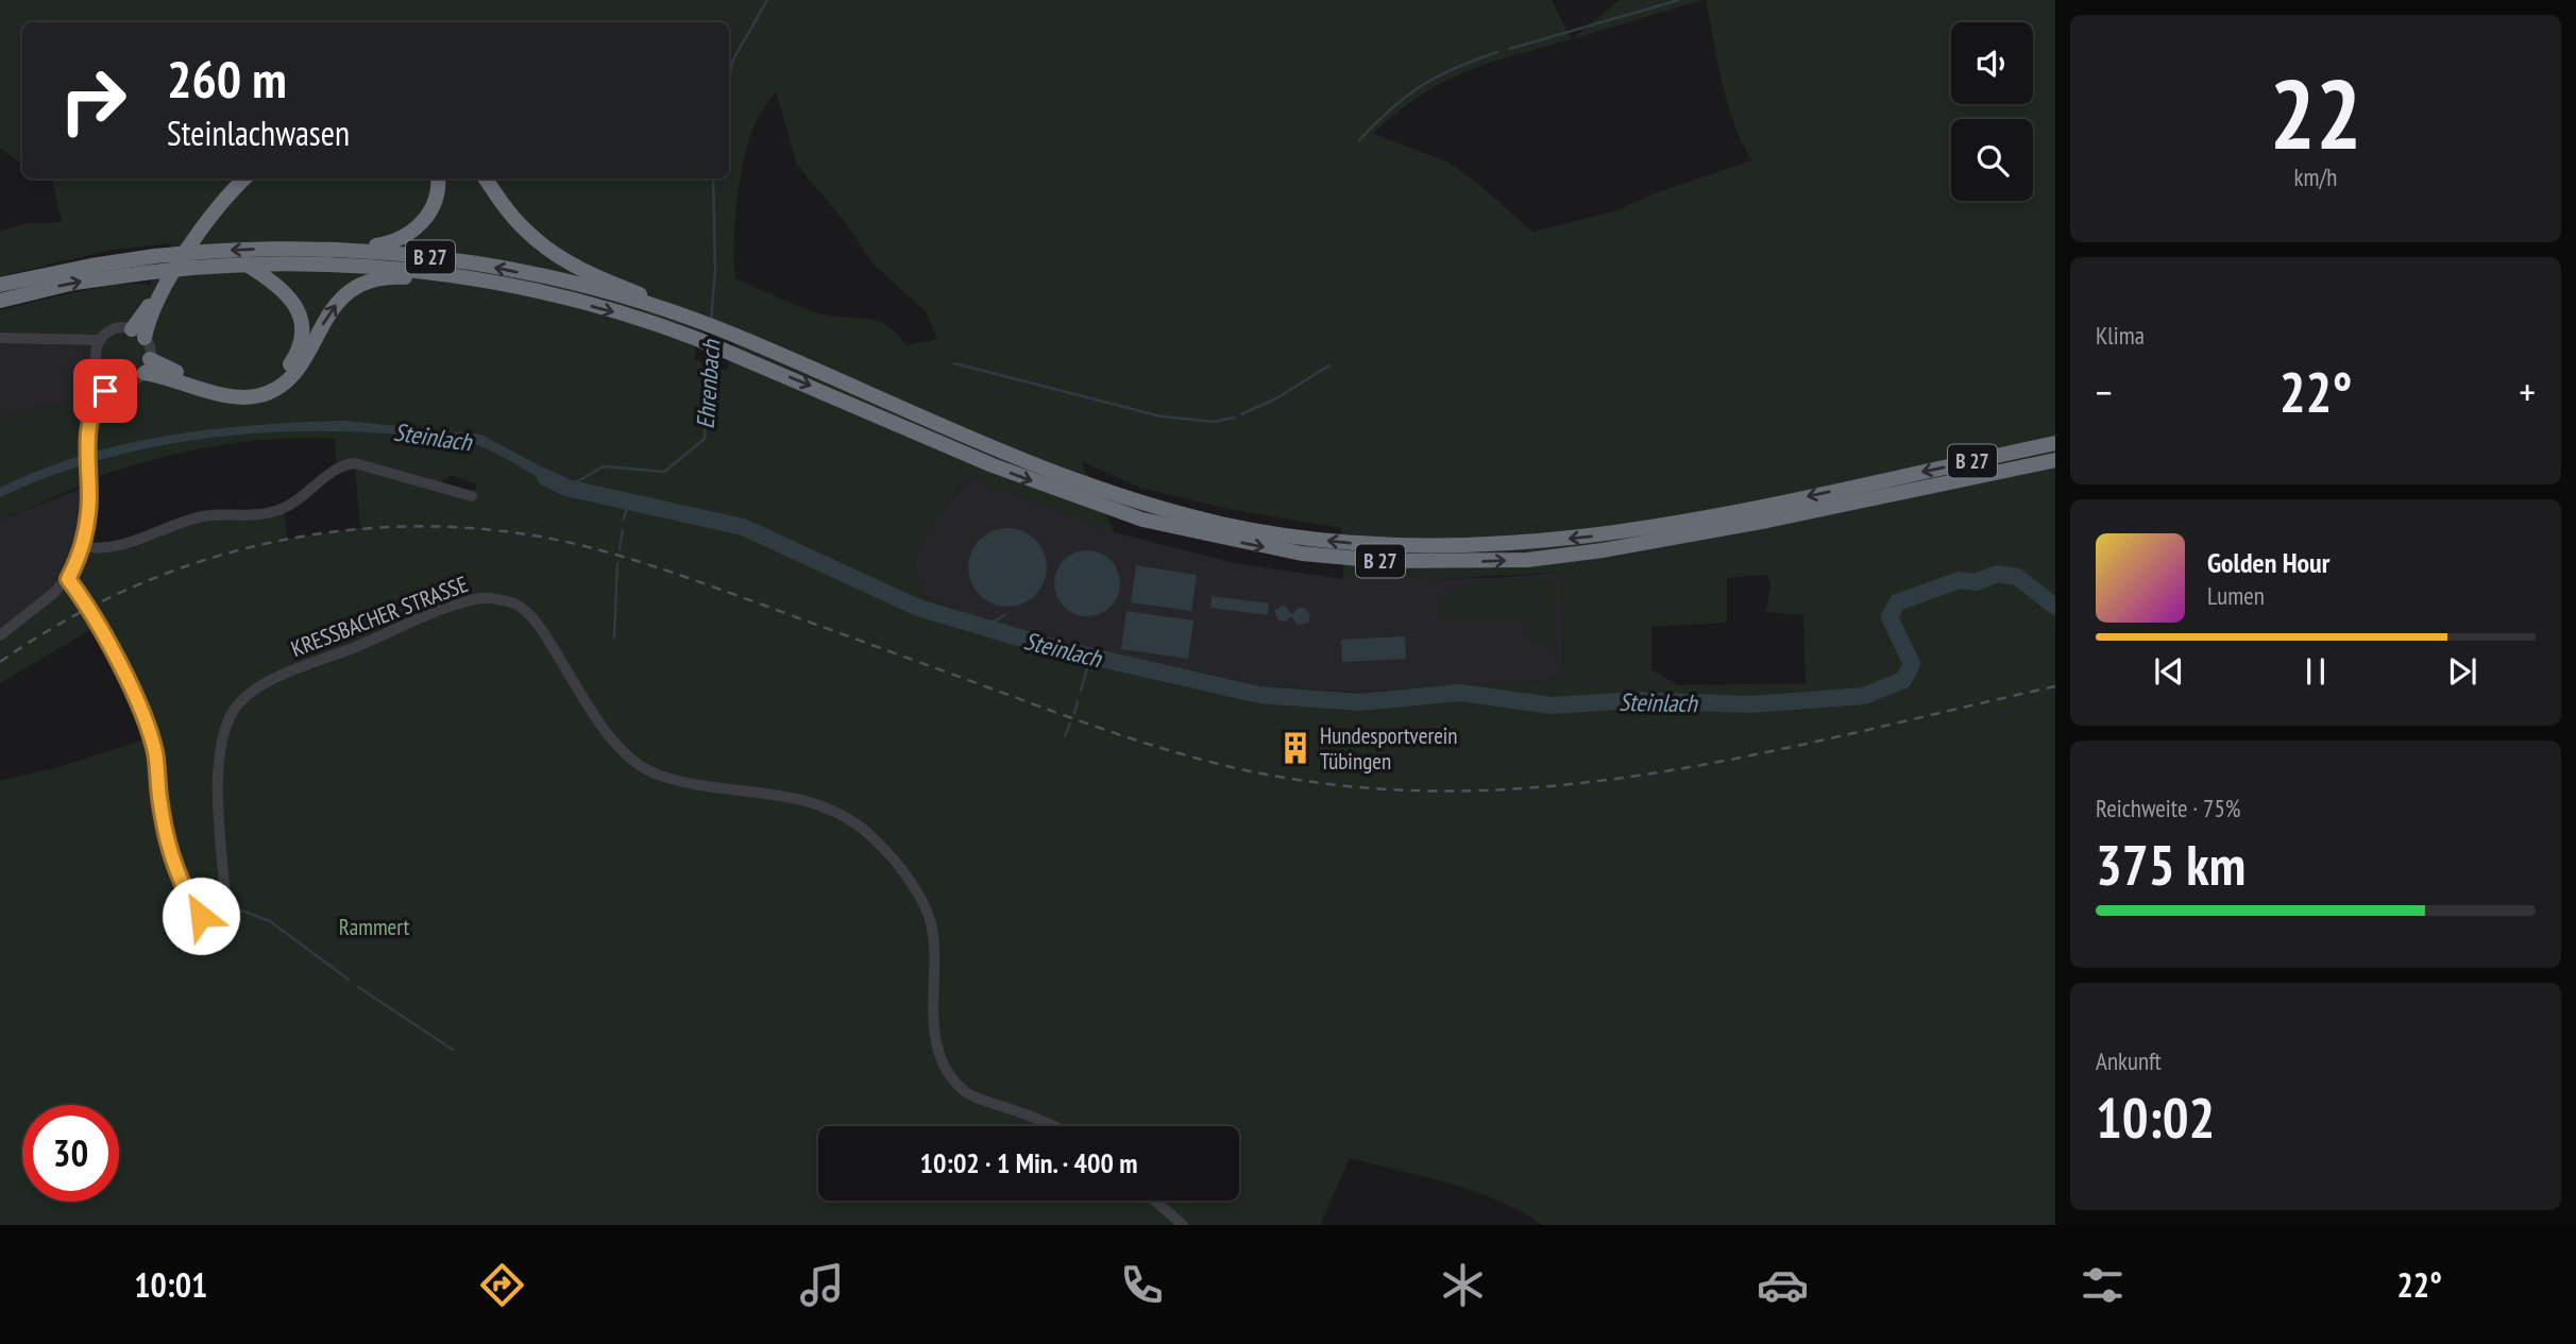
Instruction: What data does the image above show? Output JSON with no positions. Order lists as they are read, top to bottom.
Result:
{
  "streets": {
    "highway": ["B 27"],
    "street": ["KRESSBACHER STRASSE"]
  },
  "water": ["Ehrenbach", "Steinlach"],
  "parks": ["Rammert"],
  "places": {
    "building": ["Hundesportverein Tübingen"]
  },
  "page": {
    "tile": [
      ["22", "km/h"],
      "Klima",
      ["Reichweite · 75%", "375 km"],
      ["Ankunft", "10:02"]
    ],
    "turn": ["260 m", "Steinlachwasen"],
    "heat": ["−", "22°", "+"],
    "song": ["Golden Hour", "Lumen"],
    "limit": "30",
    "trip": "10:02 · 1 Min. · 400 m",
    "tabs": ["10:01", "22°"]
  }
}
